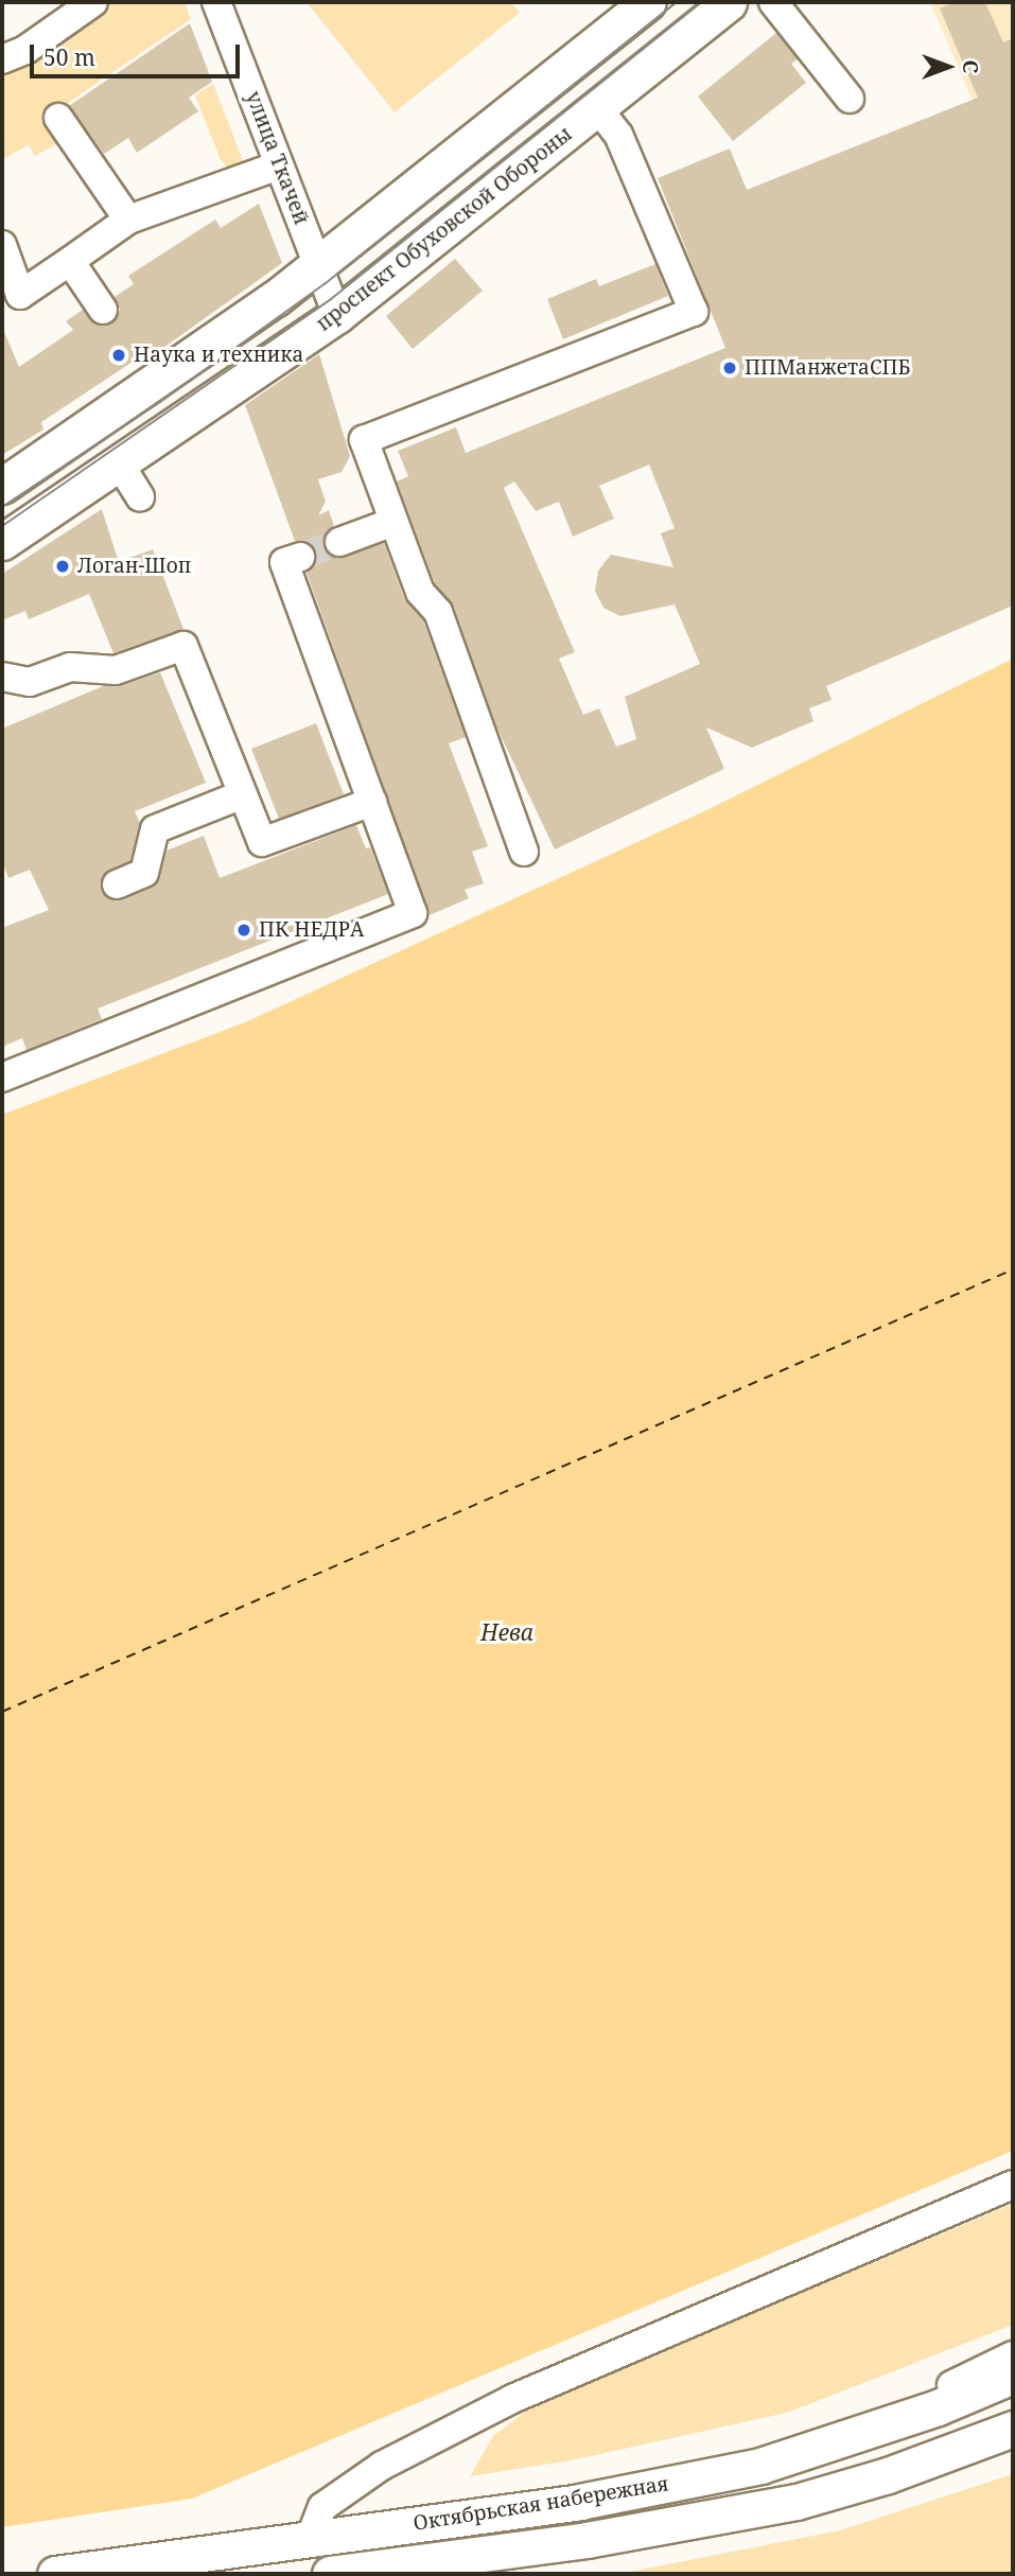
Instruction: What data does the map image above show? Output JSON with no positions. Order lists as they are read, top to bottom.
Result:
{
  "streets": {
    "main road": ["проспект Обуховской Обороны", "Октябрьская набережная"],
    "street": ["улица Ткачей"]
  },
  "crossings": [
    ["улица Ткачей", "проспект Обуховской Обороны"]
  ],
  "water": ["Нева"],
  "places": [
    "Наука и техника",
    "ППМанжетаСПБ",
    "Логан-Шоп",
    "ПК НЕДРА"
  ],
  "scale_bar": "50 m",
  "north": "right"
}
